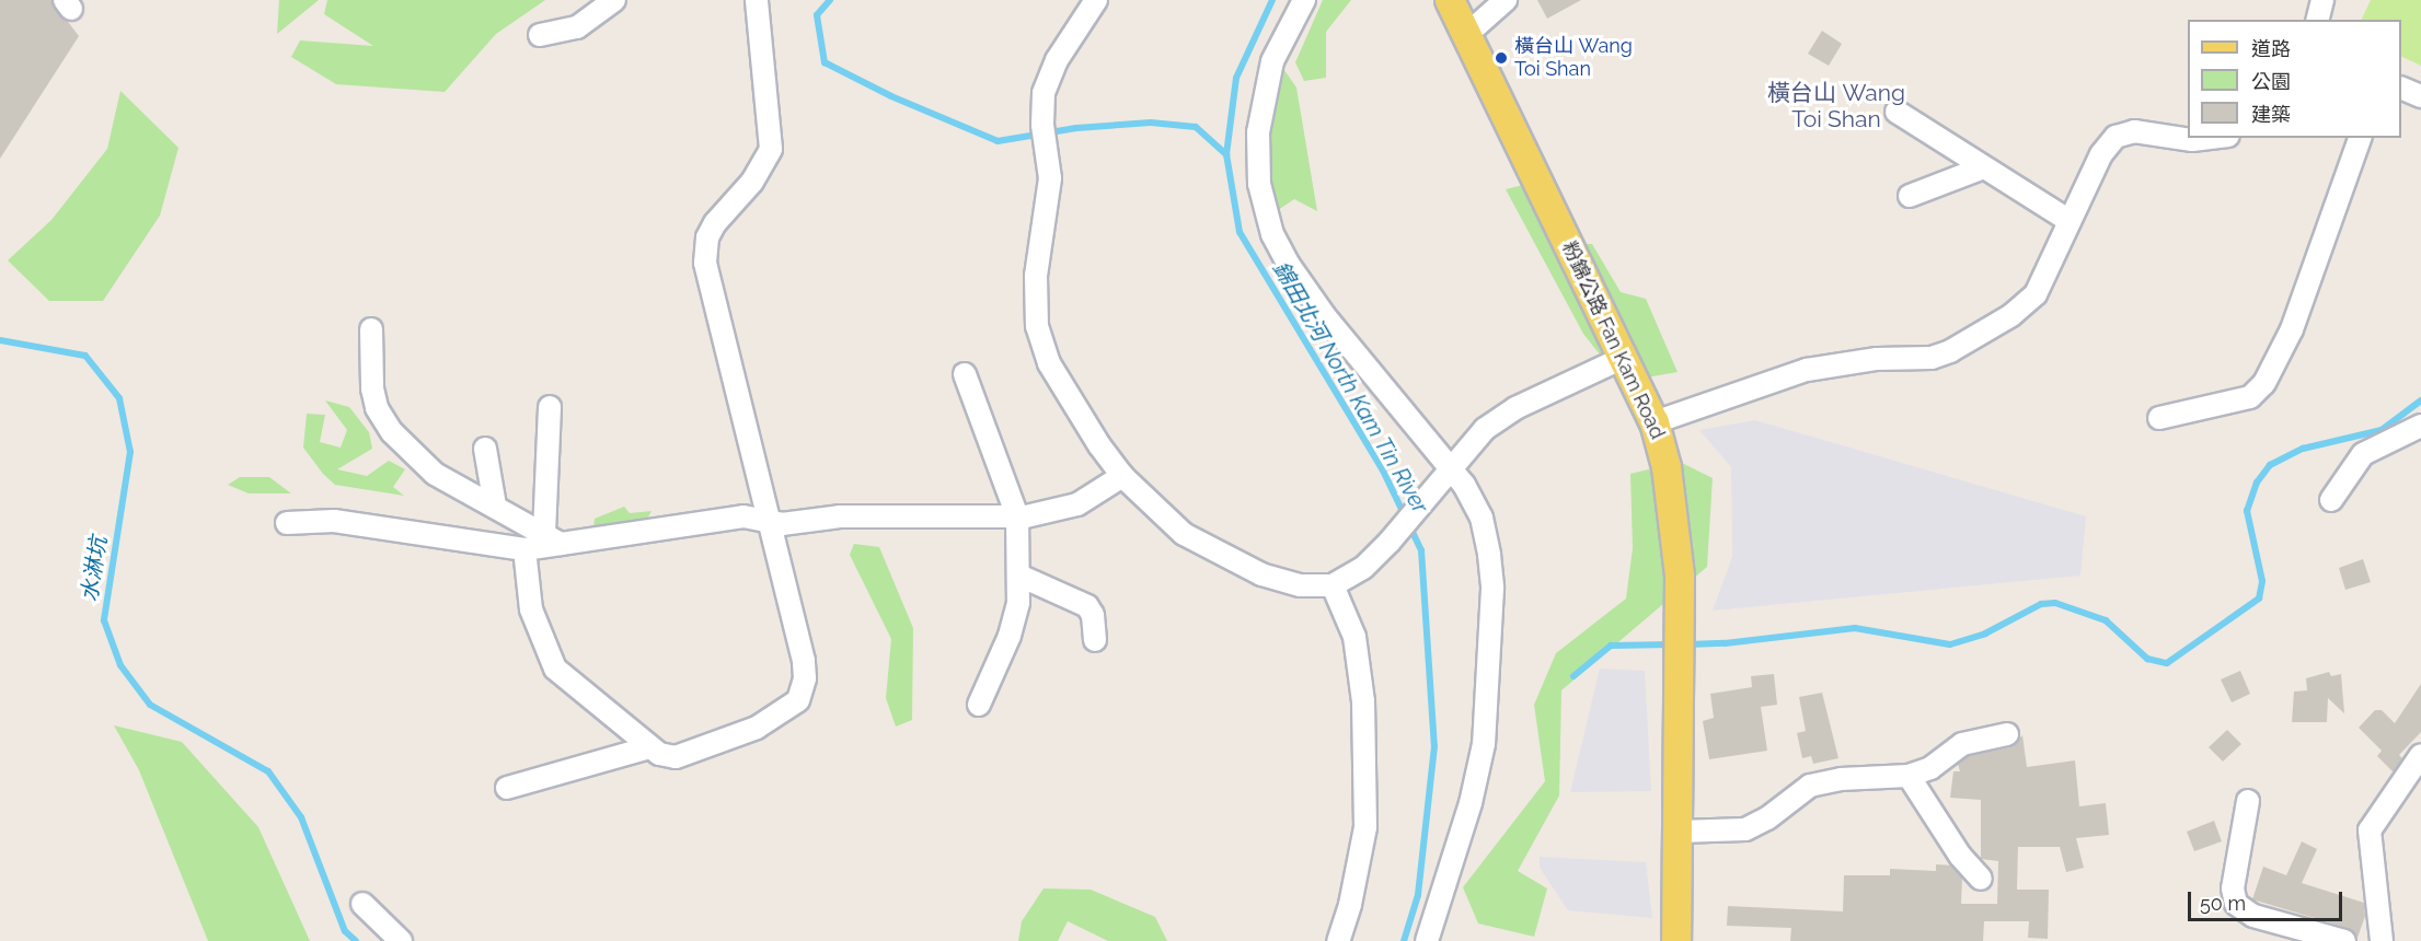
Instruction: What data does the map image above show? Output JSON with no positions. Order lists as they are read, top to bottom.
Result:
{
  "streets": {
    "main road": ["粉錦公路 Fan Kam Road"]
  },
  "districts": ["橫台山 Wang Toi Shan"],
  "water": ["錦田北河 North Kam Tin River", "水淋坑"],
  "places": ["橫台山 Wang Toi Shan"],
  "legend": ["道路", "公園", "建築"],
  "scale_bar": "50 m"
}
